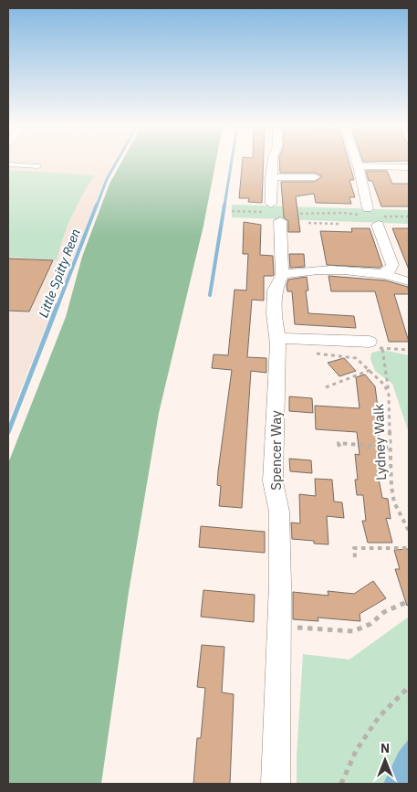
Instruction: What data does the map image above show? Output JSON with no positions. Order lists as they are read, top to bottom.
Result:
{
  "streets": {
    "street": ["Spencer Way"],
    "path": ["Lydney Walk"]
  },
  "water": ["Little Spitty Reen"],
  "north": "top"
}
